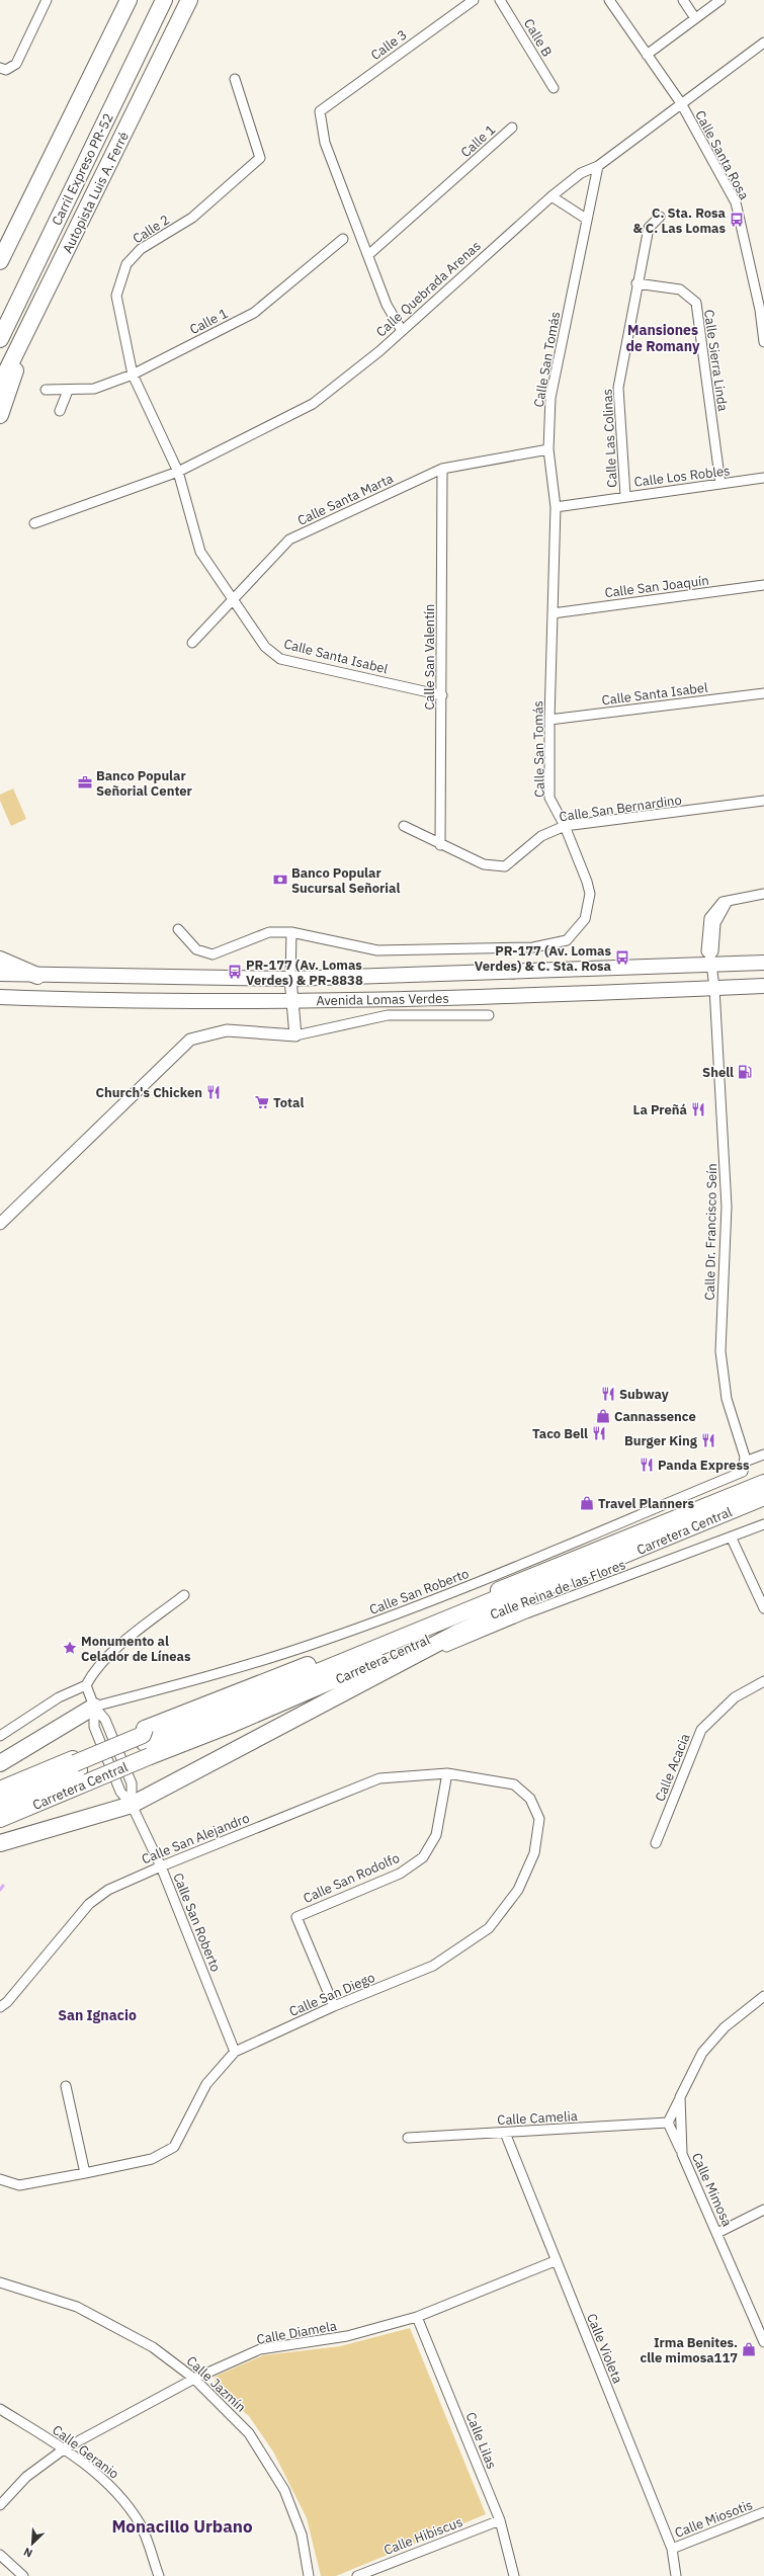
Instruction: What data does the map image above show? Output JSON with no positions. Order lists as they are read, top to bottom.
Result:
{
  "streets": {
    "highway": ["Carril Expreso PR-52", "Autopista Luis A. Ferré", "Carretera Central"],
    "main road": ["Avenida Lomas Verdes"],
    "street": [
      "Calle B",
      "Calle 3",
      "Calle 1",
      "Calle Santa Rosa",
      "Calle 2",
      "Calle Quebrada Arenas",
      "Calle San Tomás",
      "Calle Sierra Linda",
      "Calle Las Colinas",
      "Calle Los Robles",
      "Calle Santa Marta",
      "Calle San Joaquín",
      "Calle Santa Isabel",
      "Calle San Valentín",
      "Calle San Bernardino",
      "Calle Dr. Francisco Seín",
      "Calle Reina de las Flores",
      "Calle San Roberto",
      "Calle Acacia",
      "Calle San Alejandro",
      "Calle San Rodolfo",
      "Calle San Diego",
      "Calle Camelia",
      "Calle Mimosa",
      "Calle Diamela",
      "Calle Violeta",
      "Calle Jazmín",
      "Calle Lilas",
      "Calle Geranio",
      "Calle Miosotis",
      "Calle Hibiscus"
    ]
  },
  "crossings": [
    ["Calle 3", "Calle 1"],
    ["Calle 1", "Calle 2"],
    ["Calle Santa Rosa", "Calle Quebrada Arenas"],
    ["Calle 2", "Calle Quebrada Arenas"],
    ["Calle 2", "Calle Santa Isabel"],
    ["Calle Quebrada Arenas", "Calle San Tomás"],
    ["Calle San Tomás", "Calle Los Robles"],
    ["Calle San Tomás", "Calle Santa Marta"],
    ["Calle San Tomás", "Calle San Joaquín"],
    ["Calle San Tomás", "Calle Santa Isabel"],
    ["Calle San Tomás", "Calle San Bernardino"],
    ["Calle Sierra Linda", "Calle Las Colinas"],
    ["Calle Sierra Linda", "Calle Los Robles"],
    ["Calle Las Colinas", "Calle Los Robles"],
    ["Calle Santa Marta", "Calle Santa Isabel"],
    ["Calle Santa Marta", "Calle San Valentín"],
    ["Calle Santa Isabel", "Calle San Valentín"],
    ["Calle San Valentín", "Calle San Bernardino"],
    ["Avenida Lomas Verdes", "Calle Dr. Francisco Seín"],
    ["Calle Dr. Francisco Seín", "Calle San Roberto"],
    ["Calle San Roberto", "Calle San Alejandro"],
    ["Calle San Roberto", "Calle San Diego"],
    ["Calle San Alejandro", "Calle San Rodolfo"],
    ["Calle San Alejandro", "Calle San Diego"],
    ["Calle San Rodolfo", "Calle San Diego"],
    ["Calle Camelia", "Calle Violeta"],
    ["Calle Diamela", "Calle Violeta"],
    ["Calle Diamela", "Calle Jazmín"],
    ["Calle Diamela", "Calle Lilas"],
    ["Calle Diamela", "Calle Geranio"],
    ["Calle Violeta", "Calle Miosotis"],
    ["Calle Lilas", "Calle Hibiscus"]
  ],
  "districts": ["Mansiones de Romany", "San Ignacio", "Monacillo Urbano"],
  "places": {
    "bus stop": ["C. Sta. Rosa & C. Las Lomas", "PR-177 (Av. Lomas Verdes) & C. Sta. Rosa", "PR-177 (Av. Lomas Verdes) & PR-8838"],
    "office": ["Banco Popular Señorial Center"],
    "bank": ["Banco Popular Sucursal Señorial"],
    "fuel station": ["Shell"],
    "restaurant": [
      "Church's Chicken",
      "La Preñá",
      "Subway",
      "Taco Bell",
      "Burger King",
      "Panda Express"
    ],
    "supermarket": ["Total"],
    "shop": ["Cannassence", "Travel Planners", "Irma Benites. clle mimosa117"],
    "place": ["Monumento al Celador de Líneas"]
  },
  "north": "bottom left"
}
